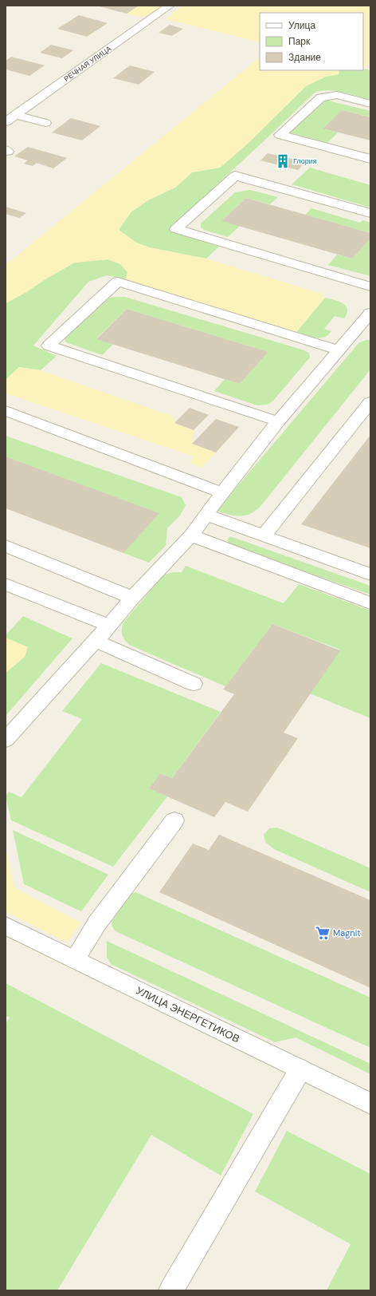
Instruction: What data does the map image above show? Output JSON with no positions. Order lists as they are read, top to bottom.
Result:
{
  "streets": {
    "street": ["РЕЧНАЯ УЛИЦА", "УЛИЦА ЭНЕРГЕТИКОВ"]
  },
  "places": {
    "building": ["Глория"],
    "supermarket": ["Magnit"]
  },
  "legend": ["Улица", "Парк", "Здание"]
}
